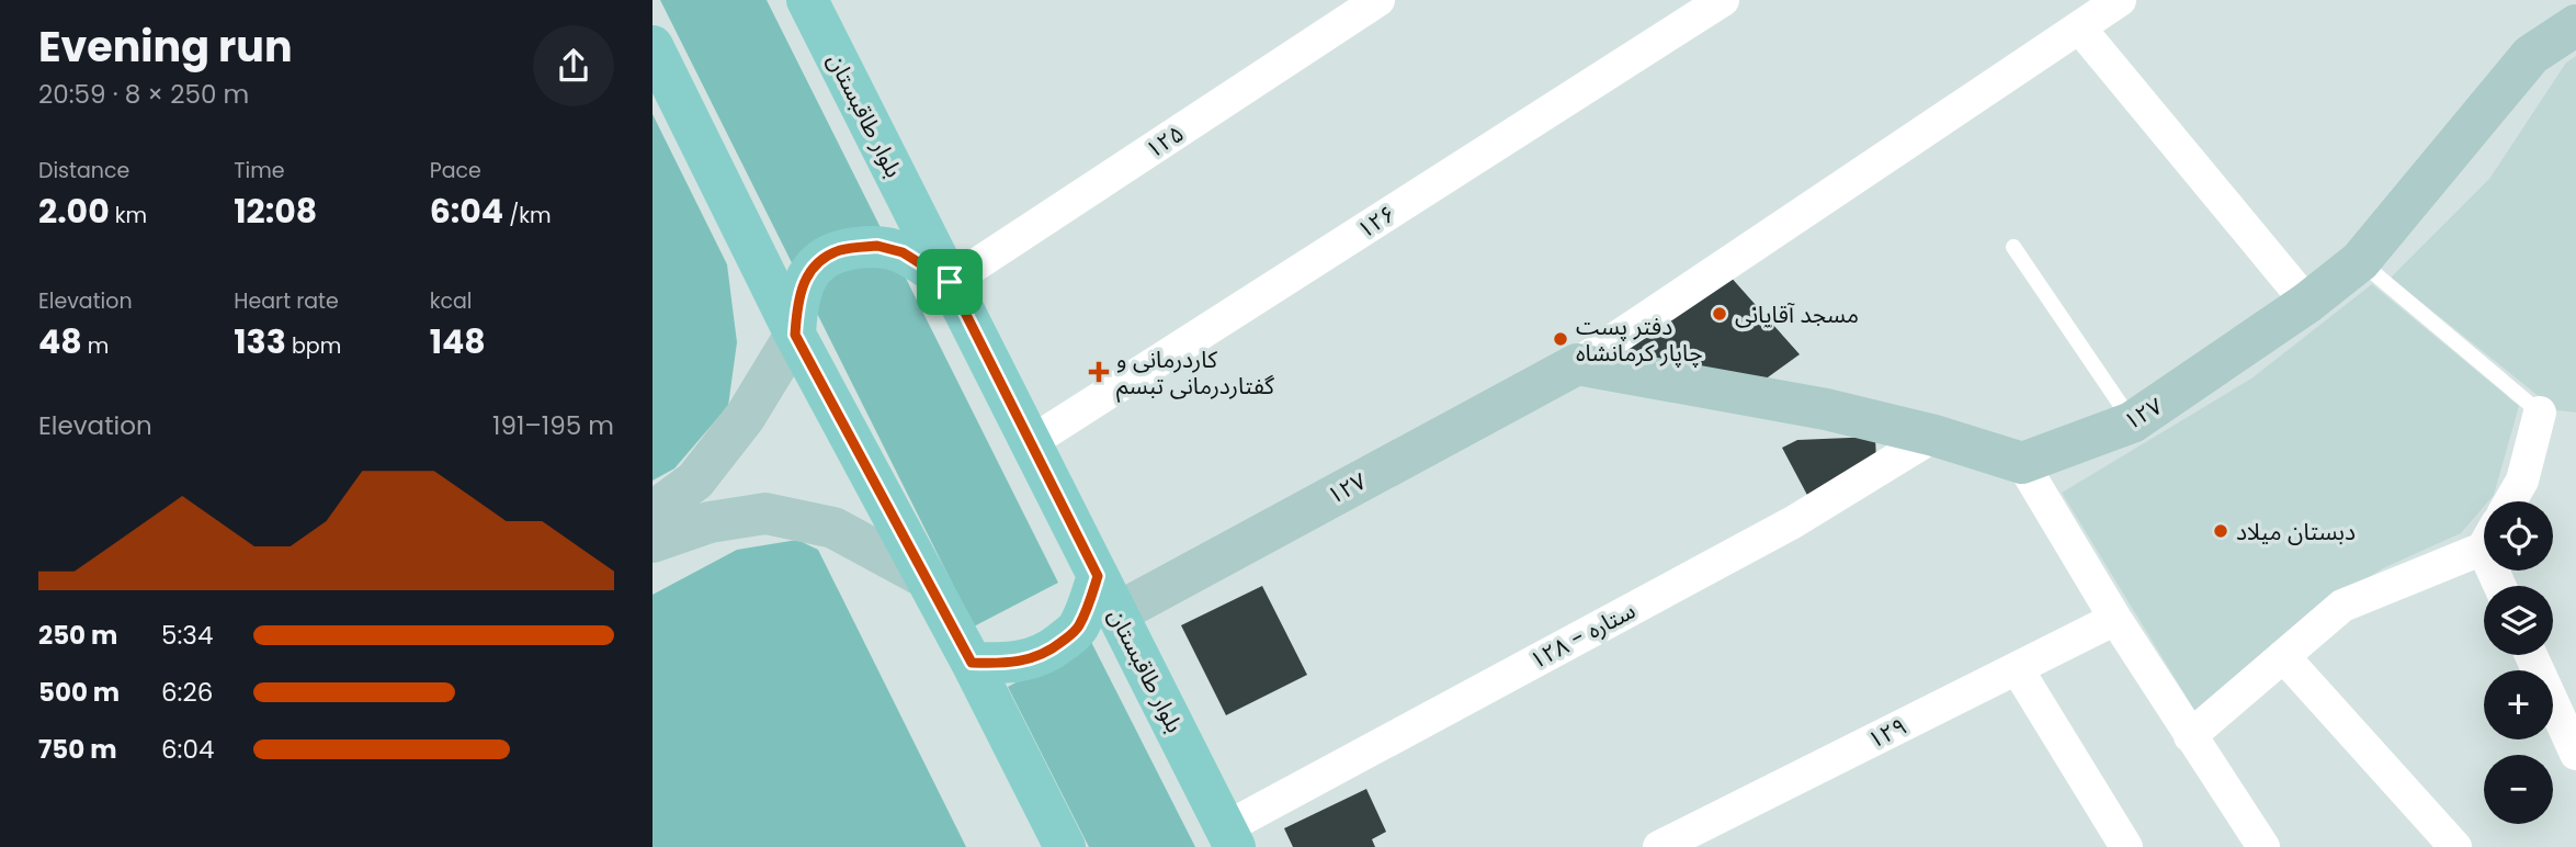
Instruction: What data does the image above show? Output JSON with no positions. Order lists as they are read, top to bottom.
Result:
{
  "streets": {
    "main road": ["بلوار طاقبستان"],
    "street": [
      "۱۲۵",
      "۱۲۶",
      "۱۲۷",
      "۱۲۸ - ستاره",
      "۱۲۹"
    ]
  },
  "crossings": [
    ["بلوار طاقبستان", "۱۲۵"],
    ["بلوار طاقبستان", "۱۲۶"],
    ["بلوار طاقبستان", "۱۲۷"],
    ["بلوار طاقبستان", "۱۲۸ - ستاره"]
  ],
  "places": {
    "other": ["مسجد آقایانی", "دفتر پست چاپار کرمانشاه", "دبستان میلاد"],
    "health": ["کاردرمانی و گفتاردرمانی تبسم"]
  },
  "page": {
    "heading": ["Evening run", "20:59 · 8 × 250 m"],
    "stats": [
      ["Distance", "2.00 km"],
      ["Time", "12:08"],
      ["Pace", "6:04 /km"],
      ["Elevation", "48 m"],
      ["Heart rate", "133 bpm"],
      ["kcal", "148"]
    ],
    "chart": ["Elevation", "191–195 m"],
    "map_buttons": ["+", "−"],
    "list": [
      {
        "name": "250 m",
        "note": "5:34"
      },
      {
        "name": "500 m",
        "note": "6:26"
      },
      {
        "name": "750 m",
        "note": "6:04"
      }
    ]
  }
}
